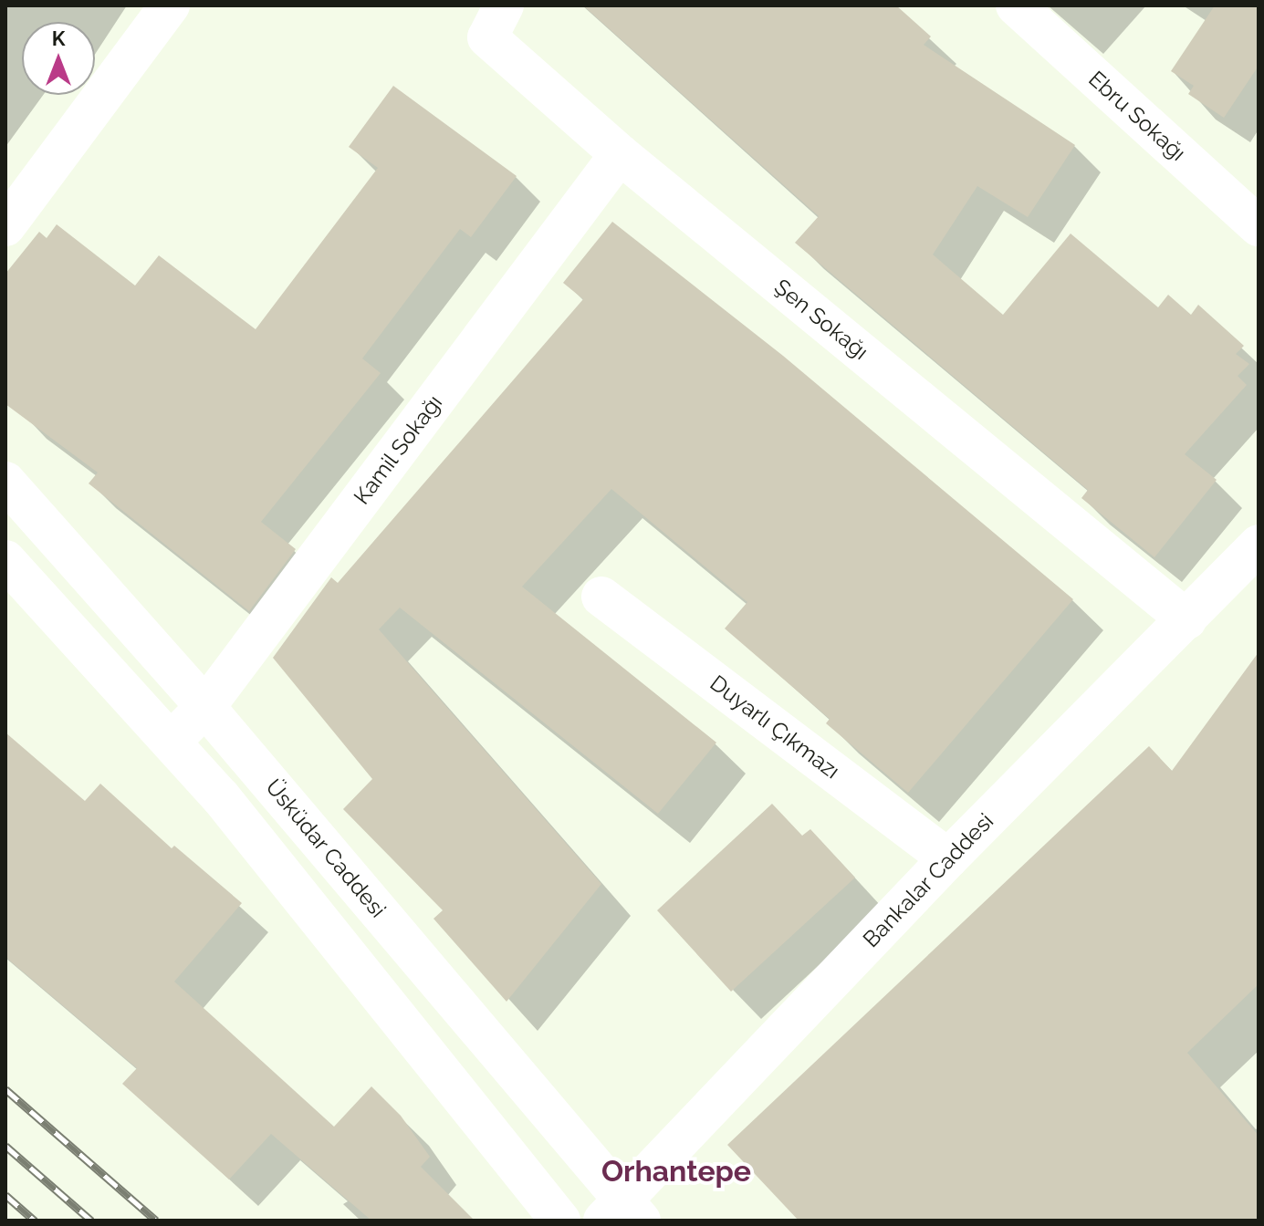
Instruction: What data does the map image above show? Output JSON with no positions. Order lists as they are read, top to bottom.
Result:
{
  "streets": {
    "street": [
      "Ebru Sokağı",
      "Şen Sokağı",
      "Kamil Sokağı",
      "Duyarlı Çıkmazı",
      "Üsküdar Caddesi",
      "Bankalar Caddesi"
    ]
  },
  "crossings": [
    ["Şen Sokağı", "Kamil Sokağı"],
    ["Şen Sokağı", "Bankalar Caddesi"],
    ["Kamil Sokağı", "Üsküdar Caddesi"],
    ["Duyarlı Çıkmazı", "Bankalar Caddesi"],
    ["Üsküdar Caddesi", "Bankalar Caddesi"]
  ],
  "districts": ["Orhantepe"],
  "north": "top"
}
